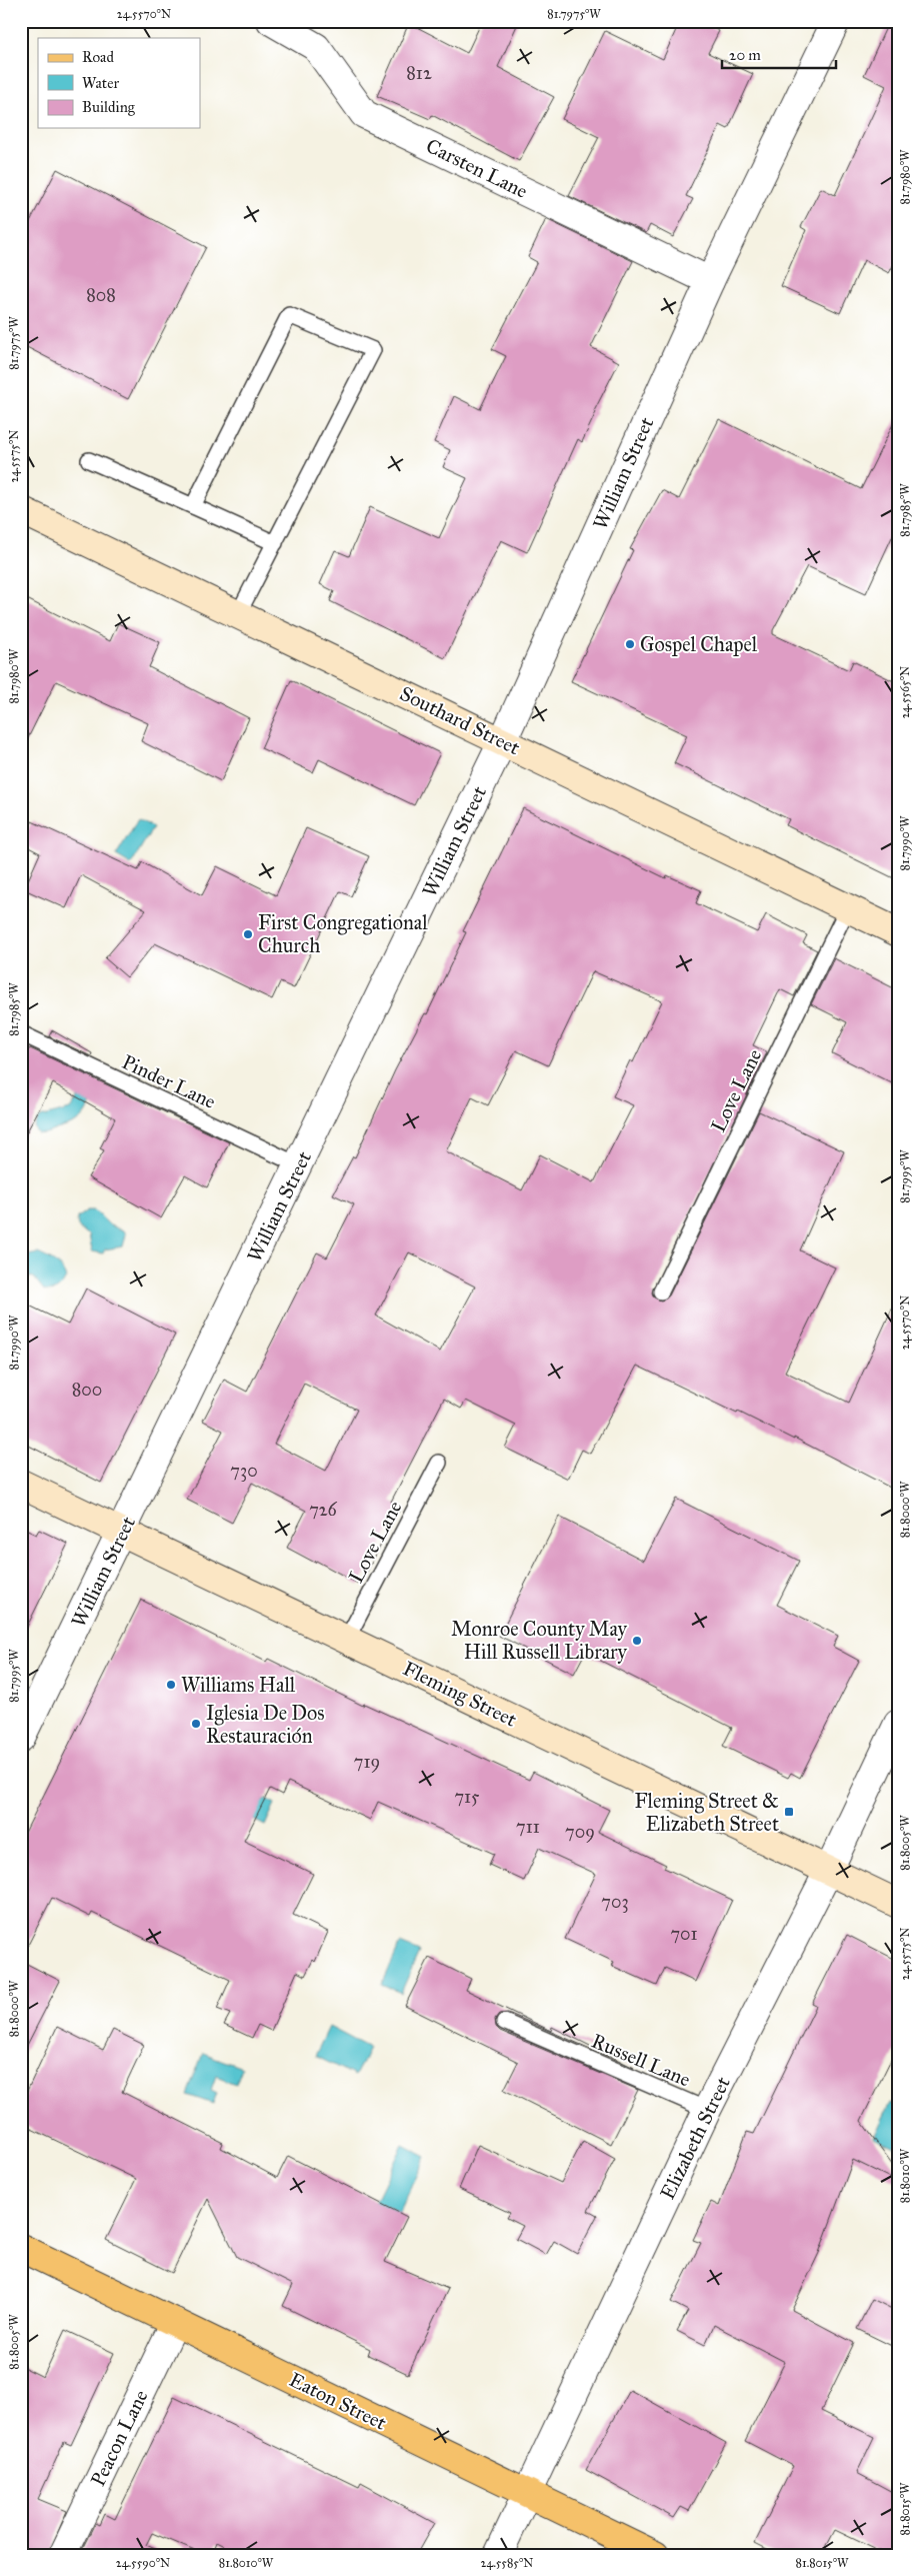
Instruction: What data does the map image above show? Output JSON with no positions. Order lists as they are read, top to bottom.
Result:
{
  "streets": {
    "main road": ["Eaton Street"],
    "street": [
      "Carsten Lane",
      "William Street",
      "Southard Street",
      "Fleming Street",
      "Elizabeth Street",
      "Peacon Lane"
    ],
    "lane": ["Pinder Lane", "Love Lane", "Russell Lane"]
  },
  "crossings": [
    ["Carsten Lane", "William Street"],
    ["William Street", "Southard Street"],
    ["William Street", "Pinder Lane"],
    ["William Street", "Fleming Street"],
    ["Southard Street", "Love Lane"],
    ["Love Lane", "Fleming Street"],
    ["Fleming Street", "Elizabeth Street"],
    ["Russell Lane", "Elizabeth Street"],
    ["Elizabeth Street", "Eaton Street"],
    ["Eaton Street", "Peacon Lane"]
  ],
  "places": {
    "other": [
      "Gospel Chapel",
      "First Congregational Church",
      "Monroe County May Hill Russell Library",
      "Williams Hall",
      "Iglesia De Dos Restauración"
    ],
    "transit": ["Fleming Street & Elizabeth Street"]
  },
  "house_numbers": [
    "812",
    "808",
    "800",
    "730",
    "726",
    "719",
    "715",
    "711",
    "709",
    "703",
    "701"
  ],
  "legend": ["Road", "Water", "Building"],
  "scale_bar": "20 m",
  "coordinates": [
    "24.5570°N",
    "81.7975°W",
    "81.7980°W",
    "24.5575°N",
    "81.7985°W",
    "24.5565°N",
    "81.7990°W",
    "81.7995°W",
    "81.8000°W",
    "81.8005°W",
    "81.8010°W",
    "81.8015°W",
    "24.5590°N",
    "24.5585°N"
  ]
}
